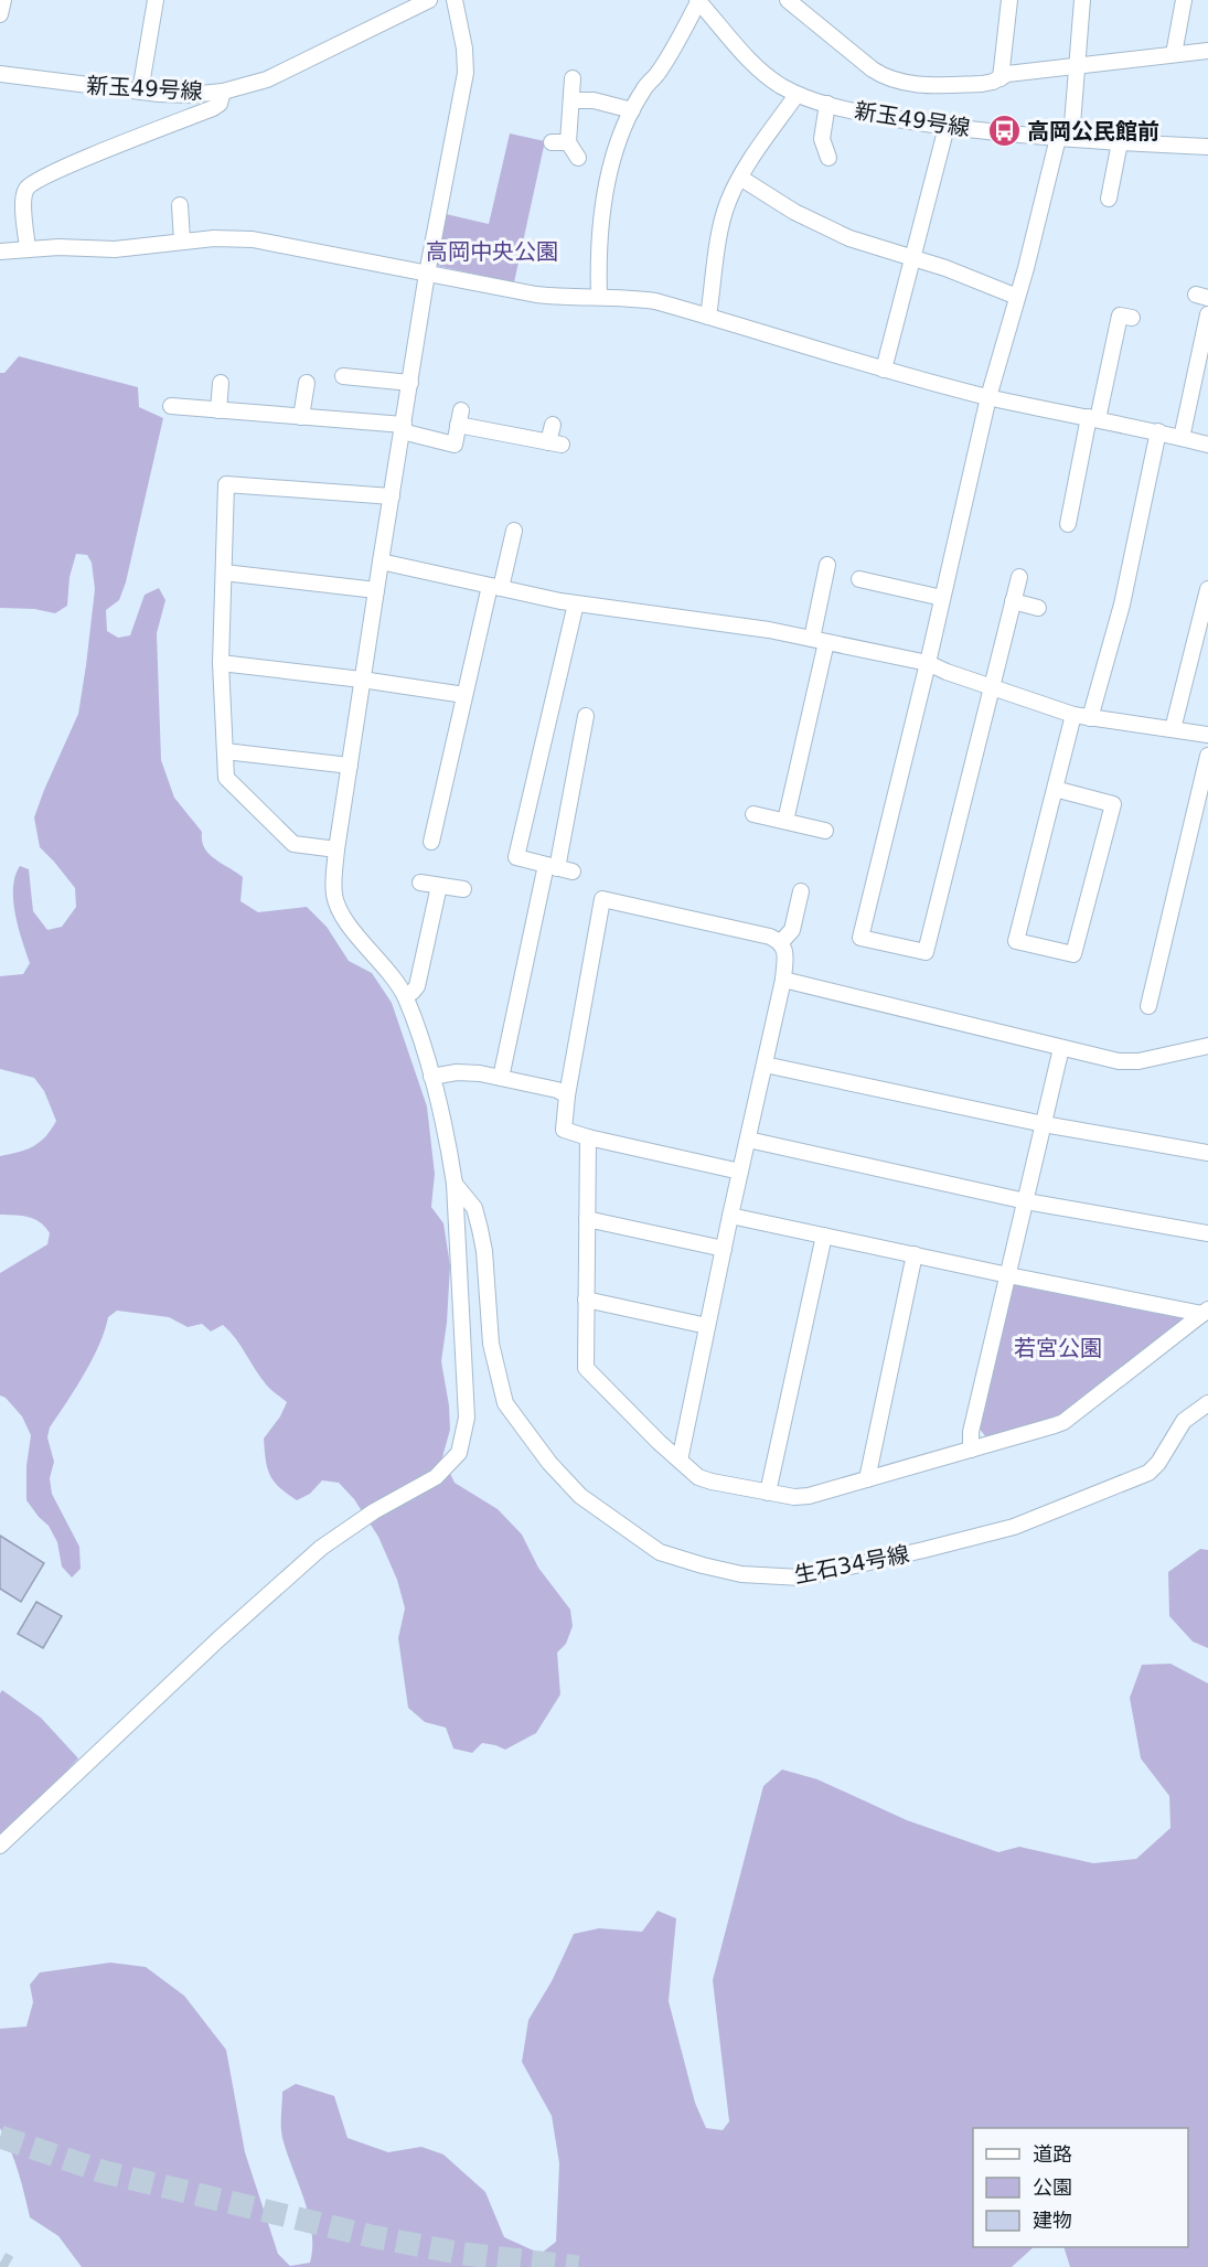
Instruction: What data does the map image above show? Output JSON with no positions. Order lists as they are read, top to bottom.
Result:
{
  "streets": {
    "street": ["新玉49号線", "生石34号線"]
  },
  "parks": ["高岡中央公園", "若宮公園"],
  "places": {
    "bus stop": ["高岡公民館前"]
  },
  "legend": ["道路", "公園", "建物"]
}
